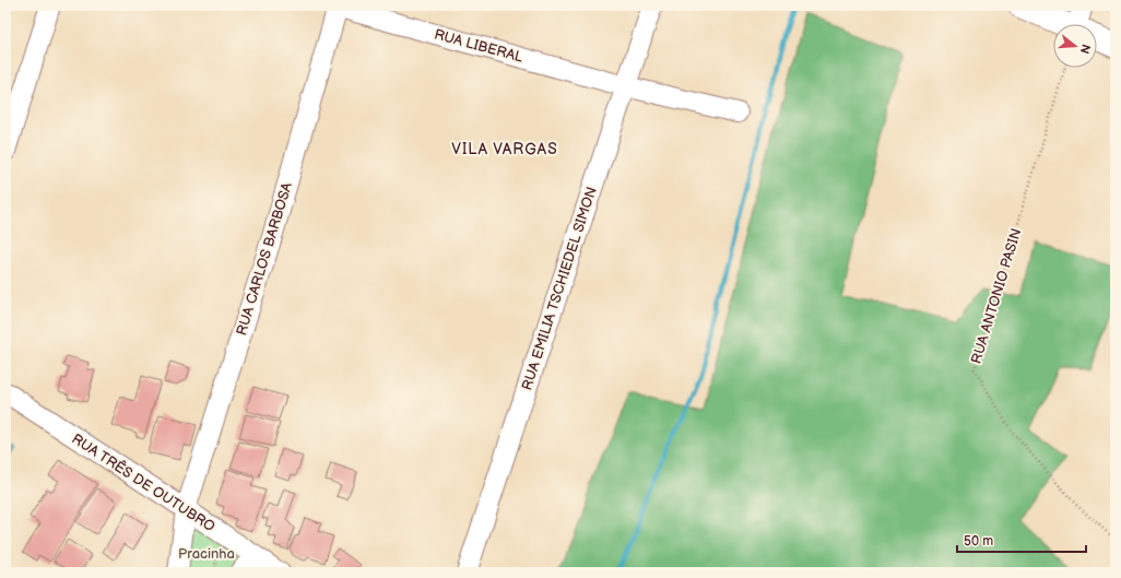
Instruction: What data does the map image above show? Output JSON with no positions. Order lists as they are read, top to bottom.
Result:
{
  "streets": {
    "street": [
      "RUA LIBERAL",
      "RUA CARLOS BARBOSA",
      "RUA EMILIA TSCHIEDEL SIMON",
      "RUA TRÊS DE OUTUBRO"
    ],
    "path": ["RUA ANTONIO PASIN"]
  },
  "crossings": [
    ["RUA LIBERAL", "RUA CARLOS BARBOSA"],
    ["RUA LIBERAL", "RUA EMILIA TSCHIEDEL SIMON"],
    ["RUA CARLOS BARBOSA", "RUA TRÊS DE OUTUBRO"]
  ],
  "districts": ["VILA VARGAS"],
  "parks": ["Pracinha"],
  "scale_bar": "50 m",
  "north": "right"
}
